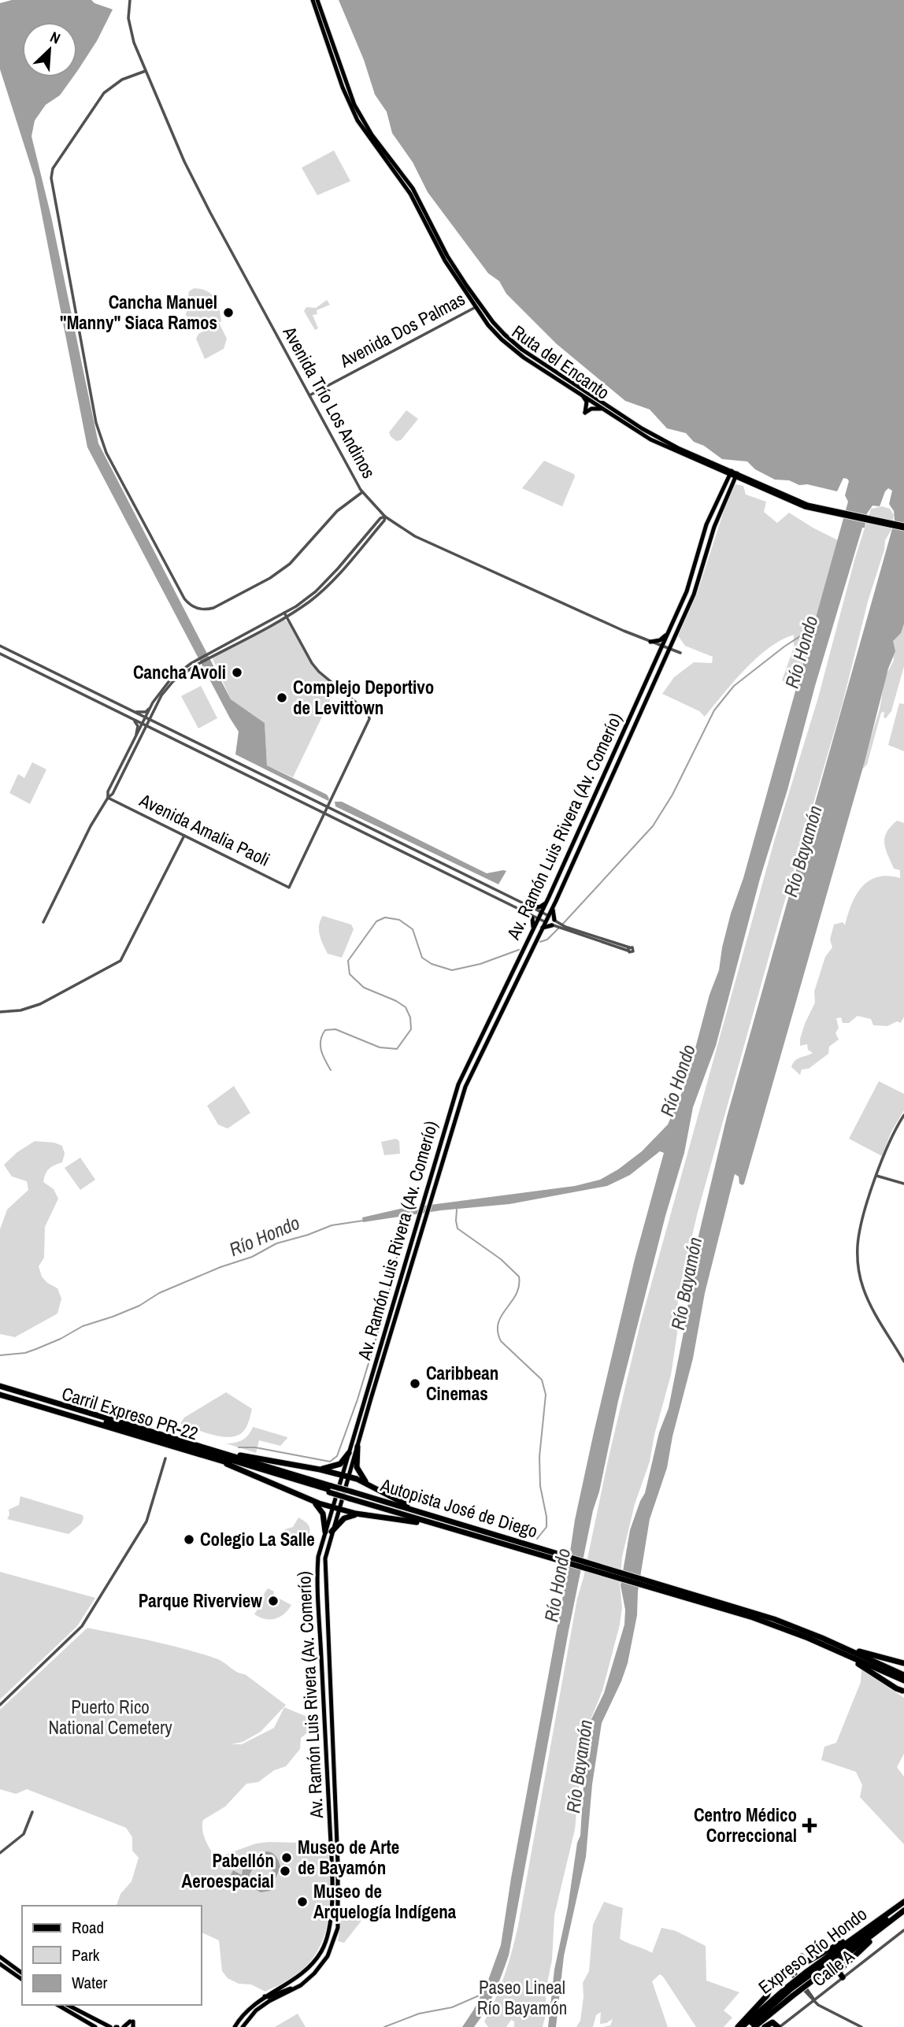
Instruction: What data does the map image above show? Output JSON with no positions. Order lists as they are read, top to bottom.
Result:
{
  "streets": {
    "highway": ["Carril Expreso PR-22", "Autopista José de Diego", "Expreso Río Hondo"],
    "main road": ["Ruta del Encanto", "Av. Ramón Luis Rivera (Av. Comerío)"],
    "street": [
      "Avenida Dos Palmas",
      "Avenida Trío Los Andinos",
      "Avenida Amalia Paoli",
      "Calle A"
    ]
  },
  "crossings": [
    ["Avenida Dos Palmas", "Ruta del Encanto"],
    ["Avenida Dos Palmas", "Avenida Trío Los Andinos"],
    ["Ruta del Encanto", "Av. Ramón Luis Rivera (Av. Comerío)"],
    ["Avenida Trío Los Andinos", "Av. Ramón Luis Rivera (Av. Comerío)"],
    ["Carril Expreso PR-22", "Autopista José de Diego"]
  ],
  "water": ["Río Hondo", "Río Bayamón"],
  "parks": ["Puerto Rico National Cemetery", "Paseo Lineal Río Bayamón"],
  "places": {
    "other": [
      "Cancha Manuel \"Manny\" Siaca Ramos",
      "Cancha Avoli",
      "Complejo Deportivo de Levittown",
      "Caribbean Cinemas",
      "Colegio La Salle",
      "Parque Riverview",
      "Museo de Arte de Bayamón",
      "Pabellón Aeroespacial",
      "Museo de Arquelogía Indígena"
    ],
    "health": ["Centro Médico Correccional"]
  },
  "legend": ["Road", "Park", "Water"],
  "north": "top right"
}
